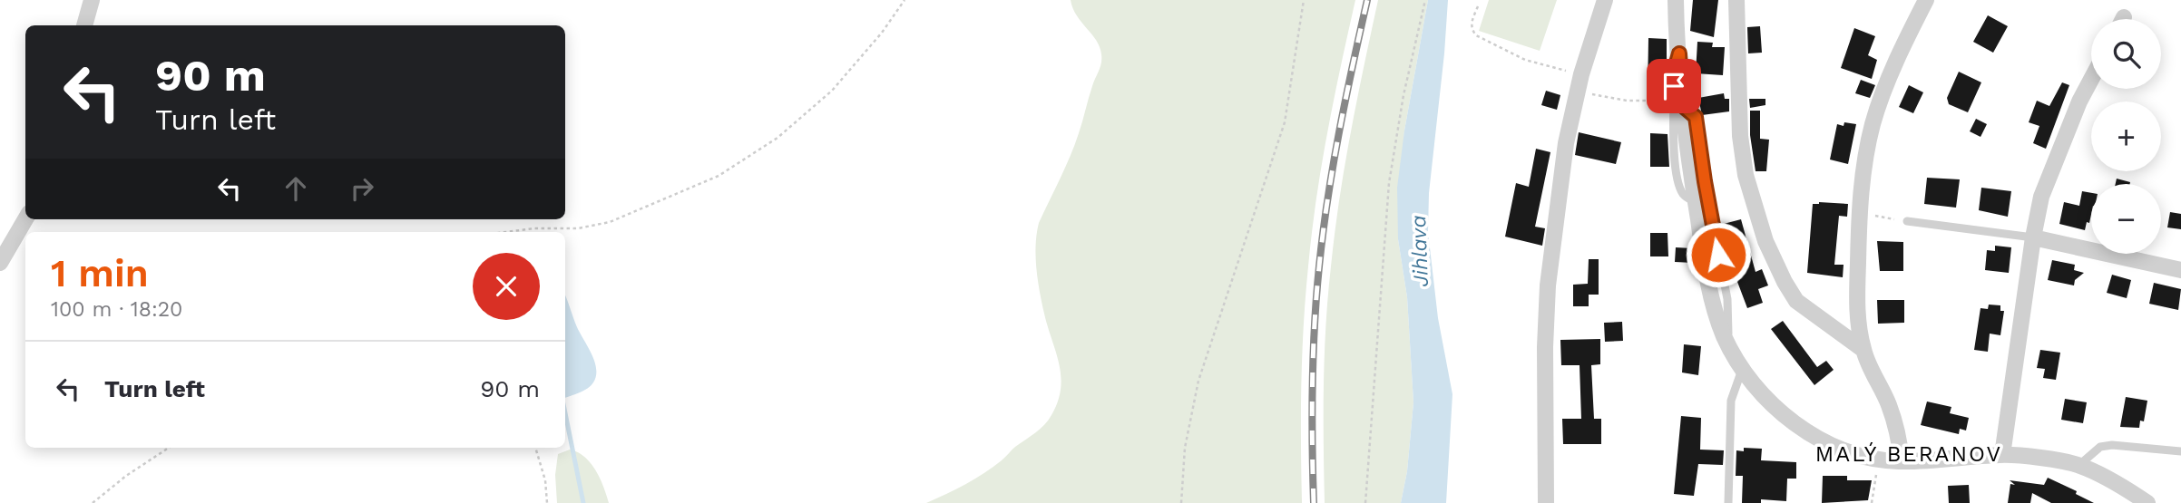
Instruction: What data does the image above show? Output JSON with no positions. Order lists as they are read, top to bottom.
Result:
{
  "districts": ["MALÝ BERANOV"],
  "water": ["Jihlava"],
  "page": {
    "map_buttons": ["+", "−"],
    "turn": ["90 m", "Turn left"],
    "heading": ["1 min", "100 m · 18:20"],
    "list": [
      {
        "name": "Turn left",
        "value": "90 m"
      }
    ]
  }
}
